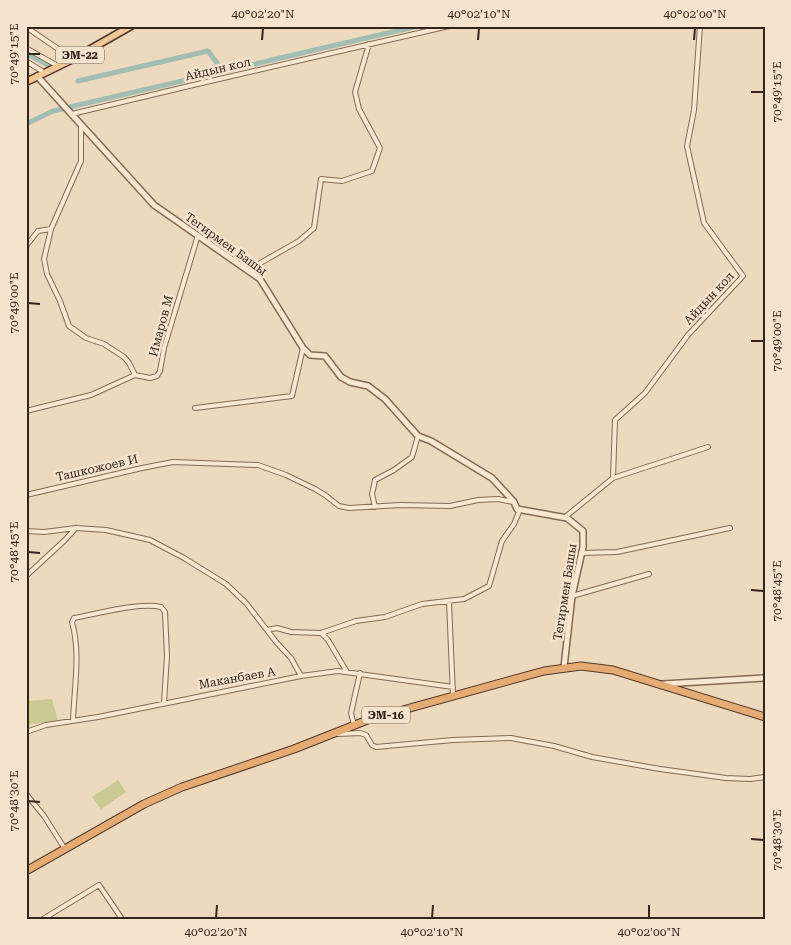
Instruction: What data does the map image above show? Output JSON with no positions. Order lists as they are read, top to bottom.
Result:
{
  "streets": {
    "highway": ["ЭМ-16"],
    "main road": ["ЭМ-22"],
    "street": [
      "Айдын кол",
      "Тегирмен Башы",
      "Имаров М",
      "Ташкожоев И",
      "Маканбаев А"
    ]
  },
  "crossings": [
    ["ЭМ-22", "Тегирмен Башы"],
    ["Айдын кол", "Тегирмен Башы"],
    ["Тегирмен Башы", "Имаров М"],
    ["Тегирмен Башы", "ЭМ-16"]
  ],
  "coordinates": [
    "40°02'20\"N",
    "40°02'10\"N",
    "40°02'00\"N",
    "70°49'15\"E",
    "70°49'00\"E",
    "70°48'45\"E",
    "70°48'30\"E"
  ]
}
